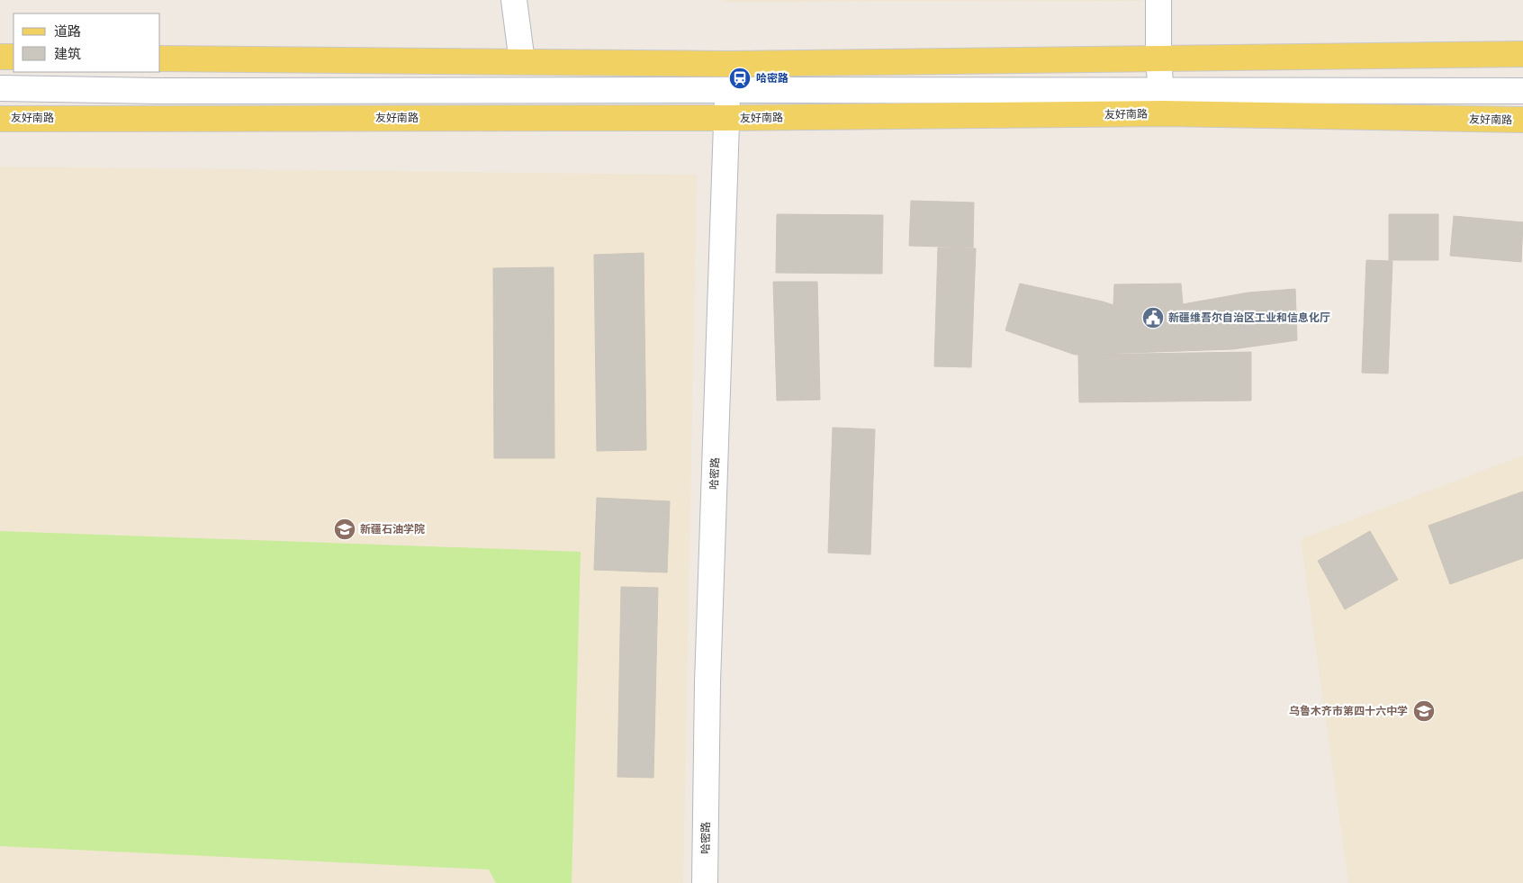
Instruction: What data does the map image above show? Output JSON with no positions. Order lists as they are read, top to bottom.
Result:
{
  "streets": {
    "main road": ["友好南路"],
    "street": ["哈密路"]
  },
  "crossings": [
    ["友好南路", "哈密路"]
  ],
  "places": {
    "station": ["哈密路"],
    "public building": ["新疆维吾尔自治区工业和信息化厅"],
    "school or university": ["新疆石油学院", "乌鲁木齐市第四十六中学"]
  },
  "legend": ["道路", "建筑"]
}
